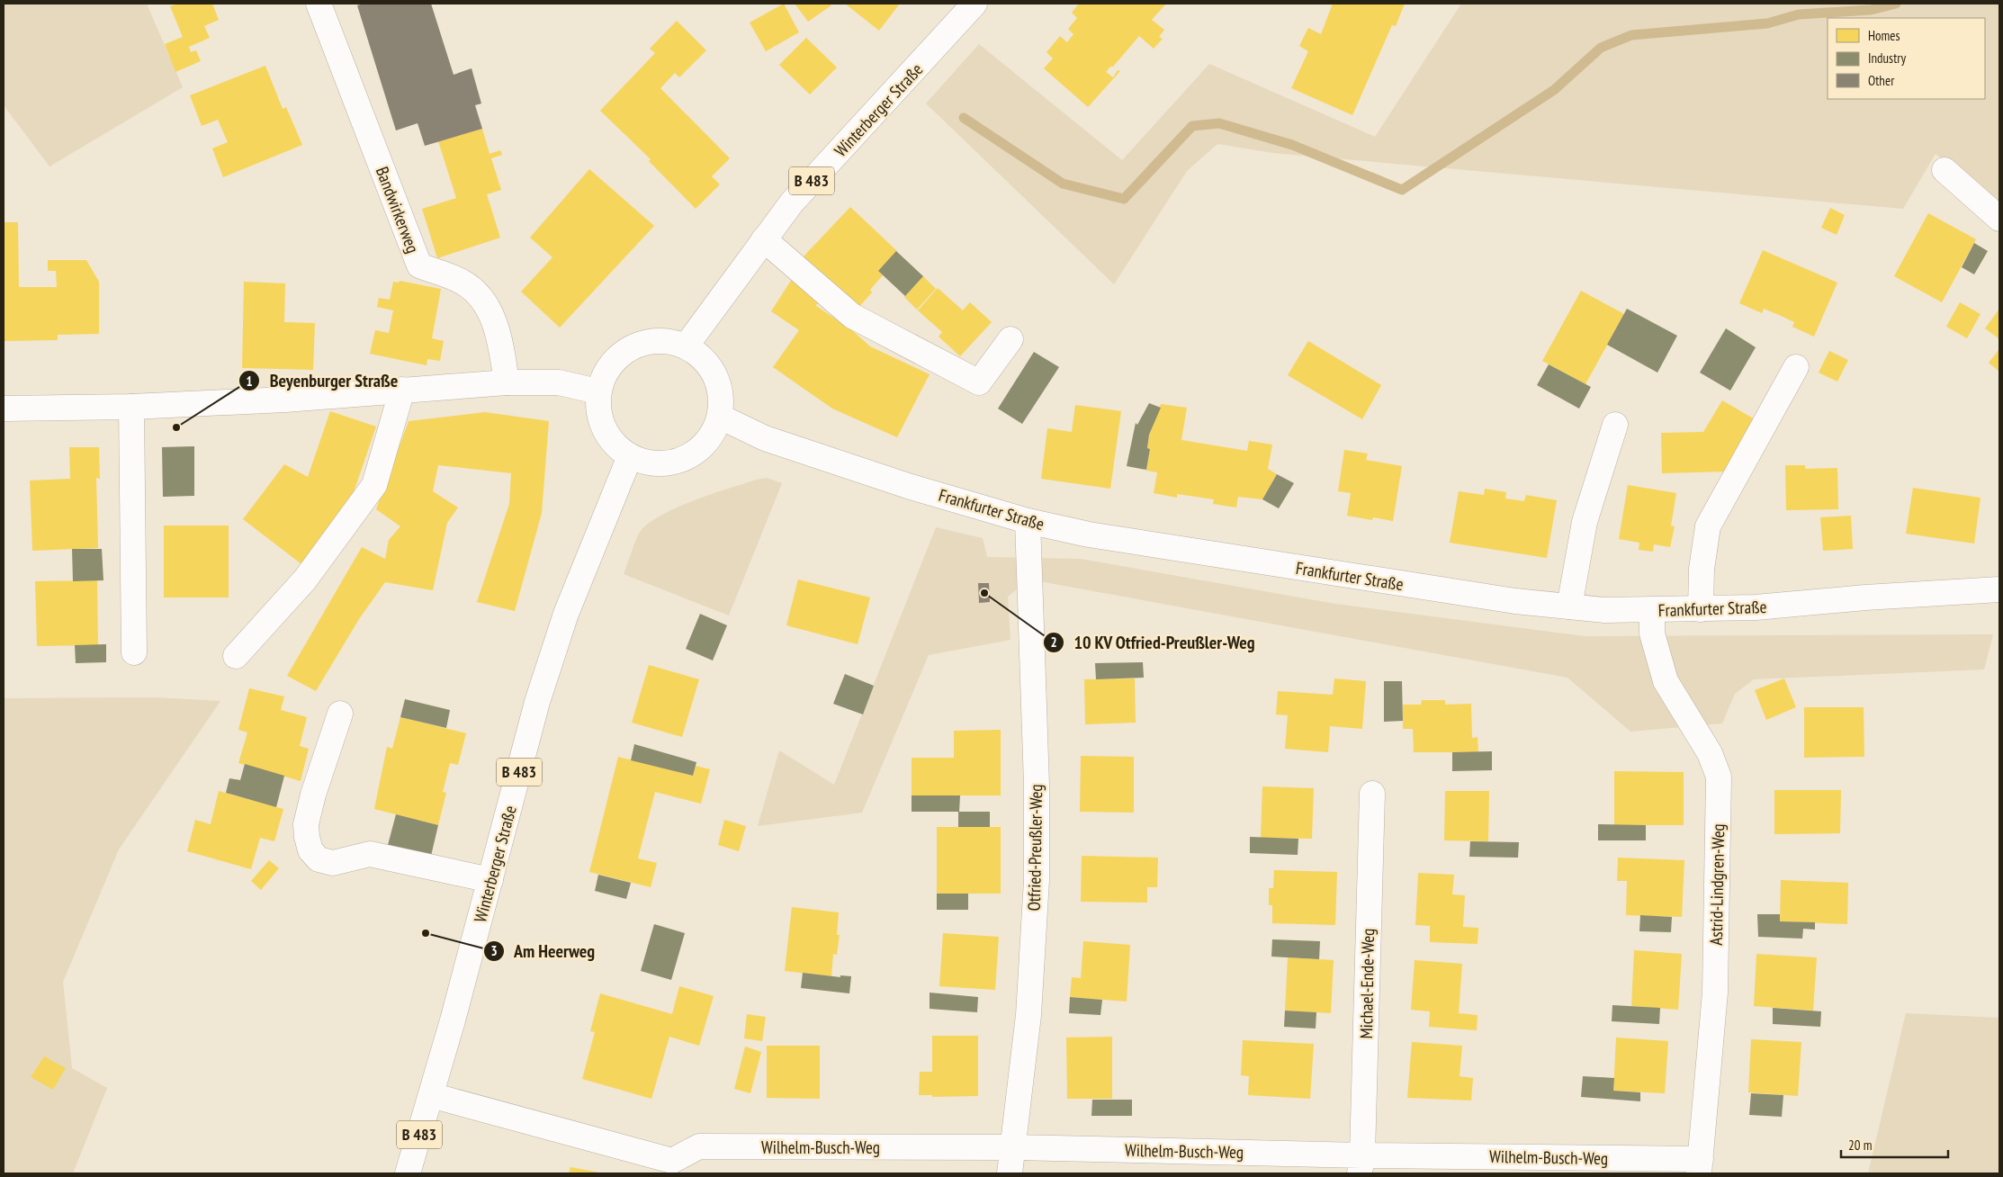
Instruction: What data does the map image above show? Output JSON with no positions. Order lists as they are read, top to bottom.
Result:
{
  "streets": {
    "main road": [
      "Winterberger Straße",
      "B 483",
      "Bandwirkerweg",
      "Frankfurter Straße",
      "Otfried-Preußler-Weg",
      "Astrid-Lindgren-Weg",
      "Michael-Ende-Weg",
      "Wilhelm-Busch-Weg"
    ]
  },
  "crossings": [
    ["Winterberger Straße", "Frankfurter Straße"],
    ["Frankfurter Straße", "Otfried-Preußler-Weg"],
    ["Frankfurter Straße", "Astrid-Lindgren-Weg"],
    ["Otfried-Preußler-Weg", "Wilhelm-Busch-Weg"],
    ["Astrid-Lindgren-Weg", "Wilhelm-Busch-Weg"],
    ["Michael-Ende-Weg", "Wilhelm-Busch-Weg"]
  ],
  "places": ["Beyenburger Straße", "10 KV Otfried-Preußler-Weg", "Am Heerweg"],
  "legend": ["Homes", "Industry", "Other"],
  "scale_bar": "20 m"
}
